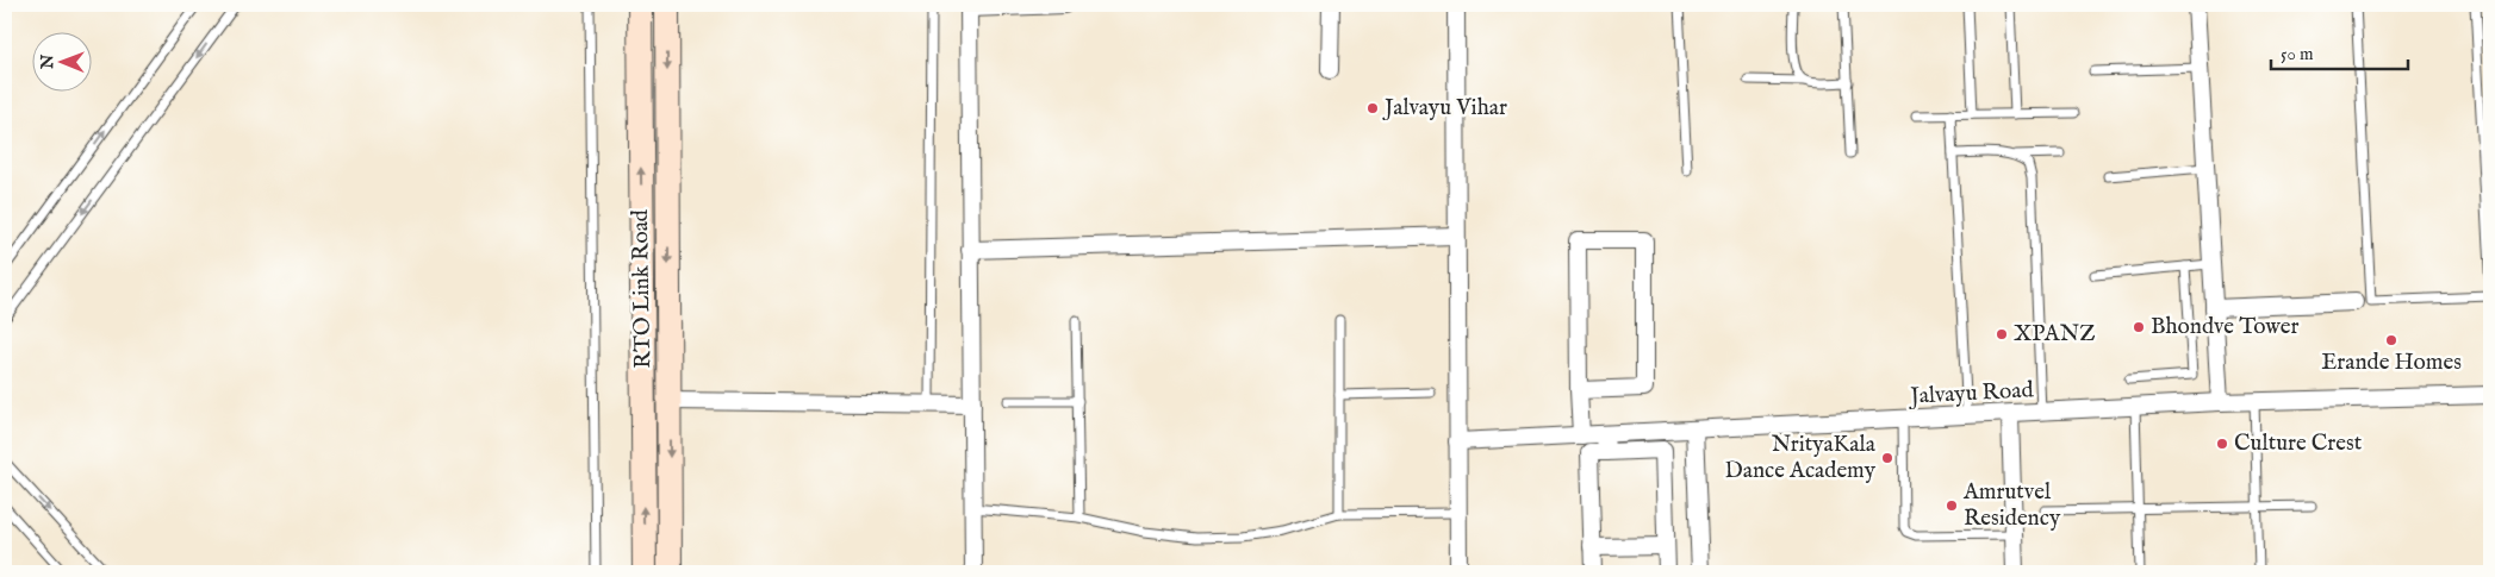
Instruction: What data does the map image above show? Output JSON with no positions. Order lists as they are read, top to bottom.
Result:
{
  "streets": {
    "main road": ["RTO Link Road"],
    "street": ["Jalvayu Road"]
  },
  "places": [
    "Jalvayu Vihar",
    "Bhondve Tower",
    "XPANZ",
    "Erande Homes",
    "Culture Crest",
    "NrityaKala Dance Academy",
    "Amrutvel Residency"
  ],
  "scale_bar": "50 m",
  "north": "left"
}
